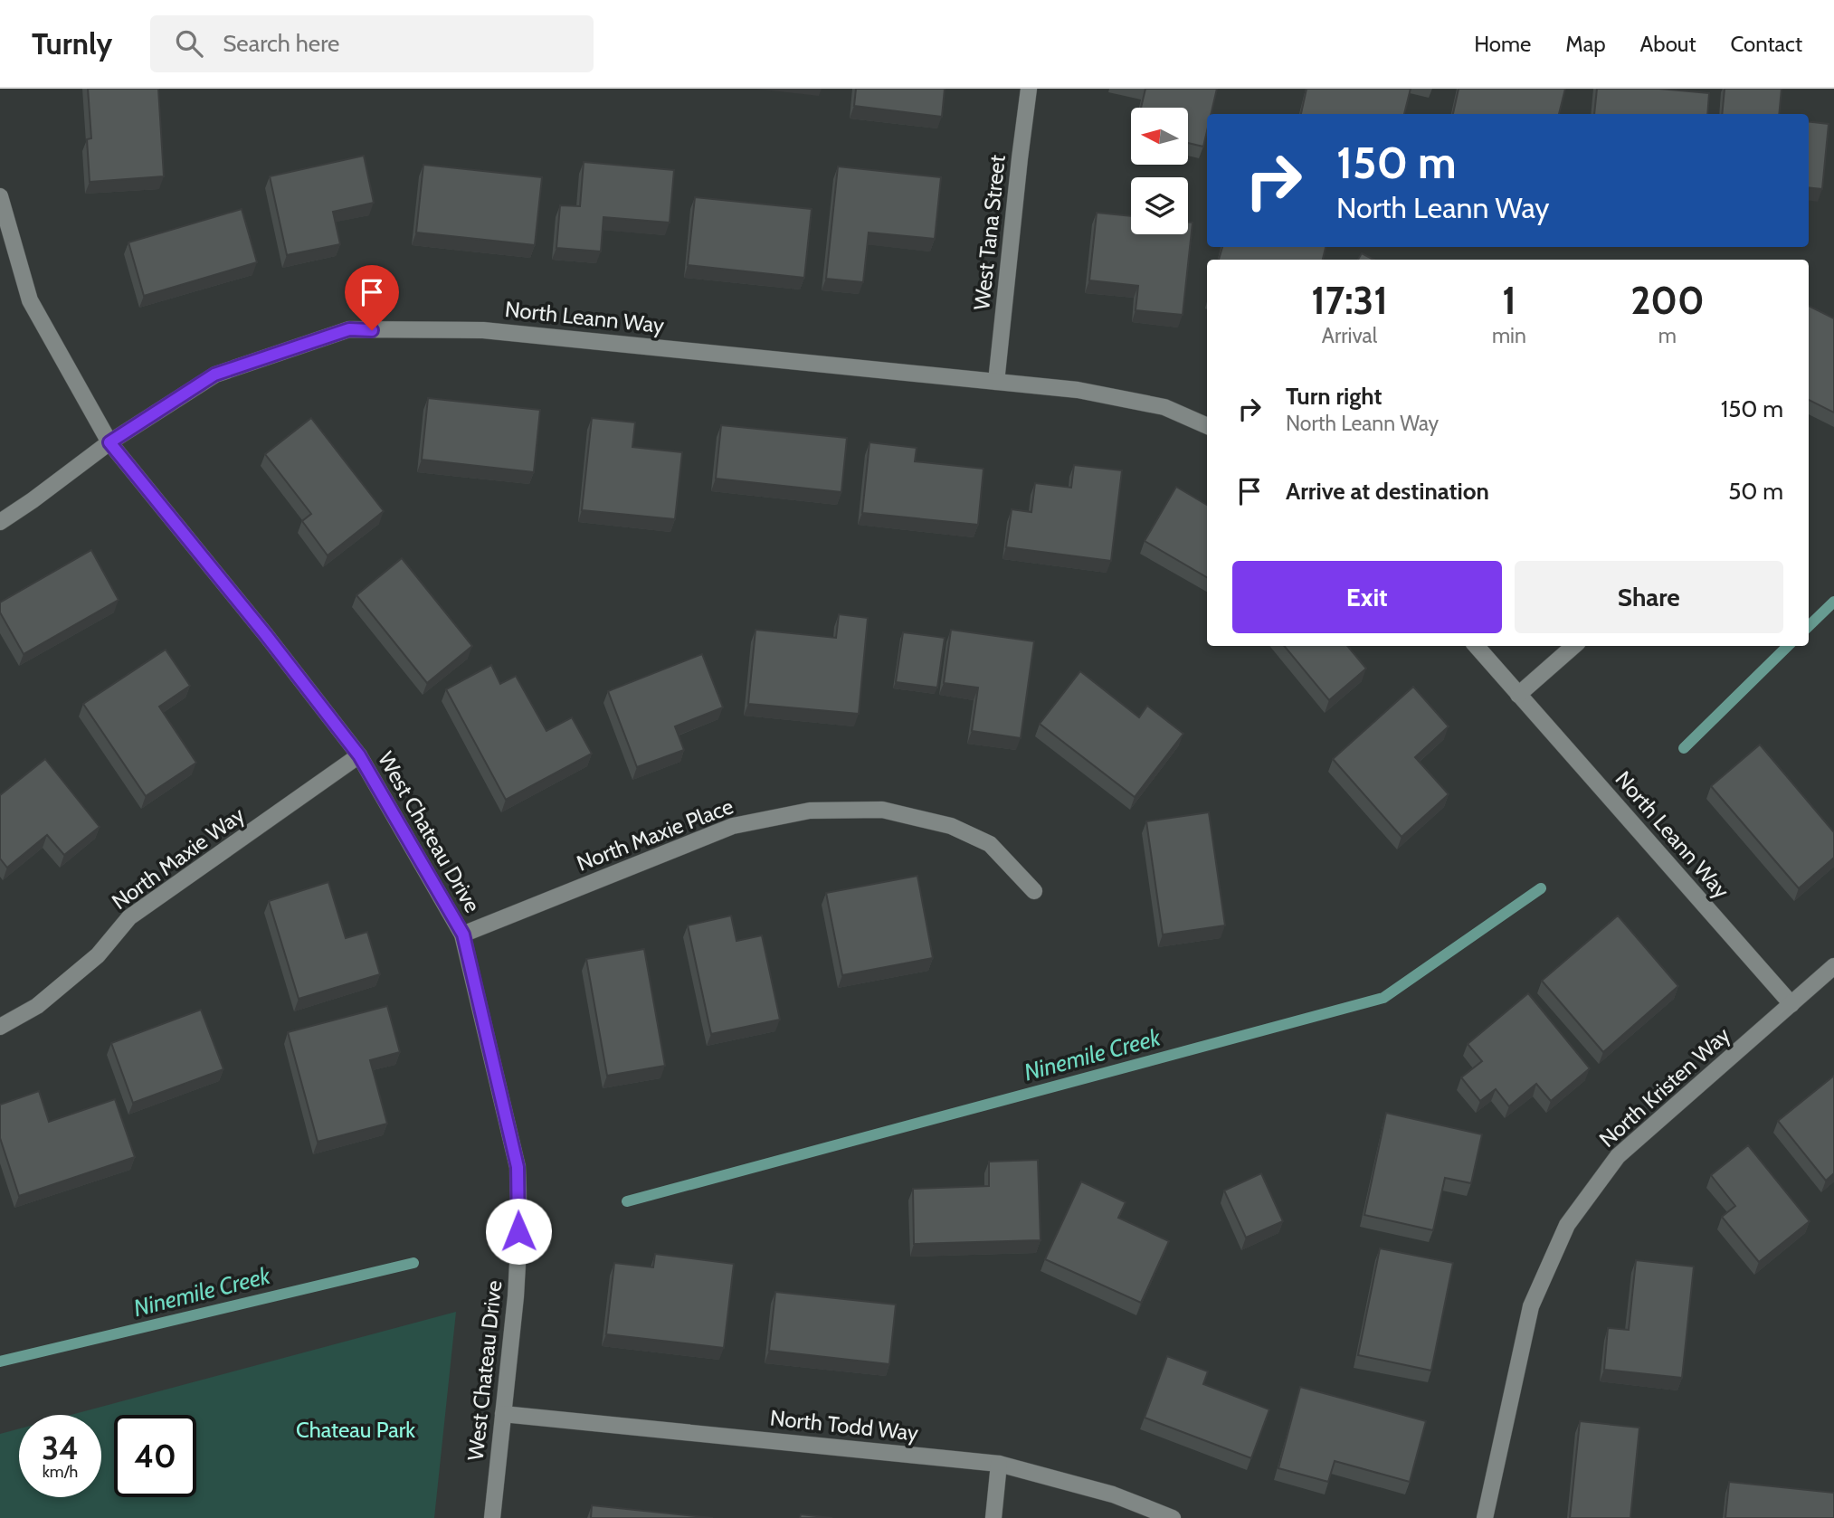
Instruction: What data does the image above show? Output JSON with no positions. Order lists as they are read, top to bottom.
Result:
{
  "streets": {
    "street": [
      "West Tana Street",
      "North Leann Way",
      "West Chateau Drive",
      "North Maxie Place",
      "North Maxie Way",
      "North Kristen Way",
      "North Todd Way"
    ]
  },
  "crossings": [
    ["West Tana Street", "North Leann Way"],
    ["North Leann Way", "West Chateau Drive"],
    ["North Leann Way", "North Kristen Way"],
    ["West Chateau Drive", "North Maxie Place"],
    ["West Chateau Drive", "North Maxie Way"],
    ["West Chateau Drive", "North Todd Way"]
  ],
  "water": ["Ninemile Creek"],
  "parks": ["Chateau Park"],
  "north": "left",
  "page": {
    "header": "Turnly",
    "search": "Search here",
    "nav": [
      "Home",
      "Map",
      "About",
      "Contact"
    ],
    "turn": ["150 m", "North Leann Way"],
    "eta": [
      "17:31",
      "Arrival",
      "1",
      "min",
      "200",
      "m"
    ],
    "list": [
      {
        "name": "Turn right",
        "note": "North Leann Way",
        "value": "150 m"
      },
      {
        "name": "Arrive at destination",
        "value": "50 m"
      }
    ],
    "buttons": ["Exit", "Share"],
    "speed": "34 km/h",
    "limit": "40"
  }
}
